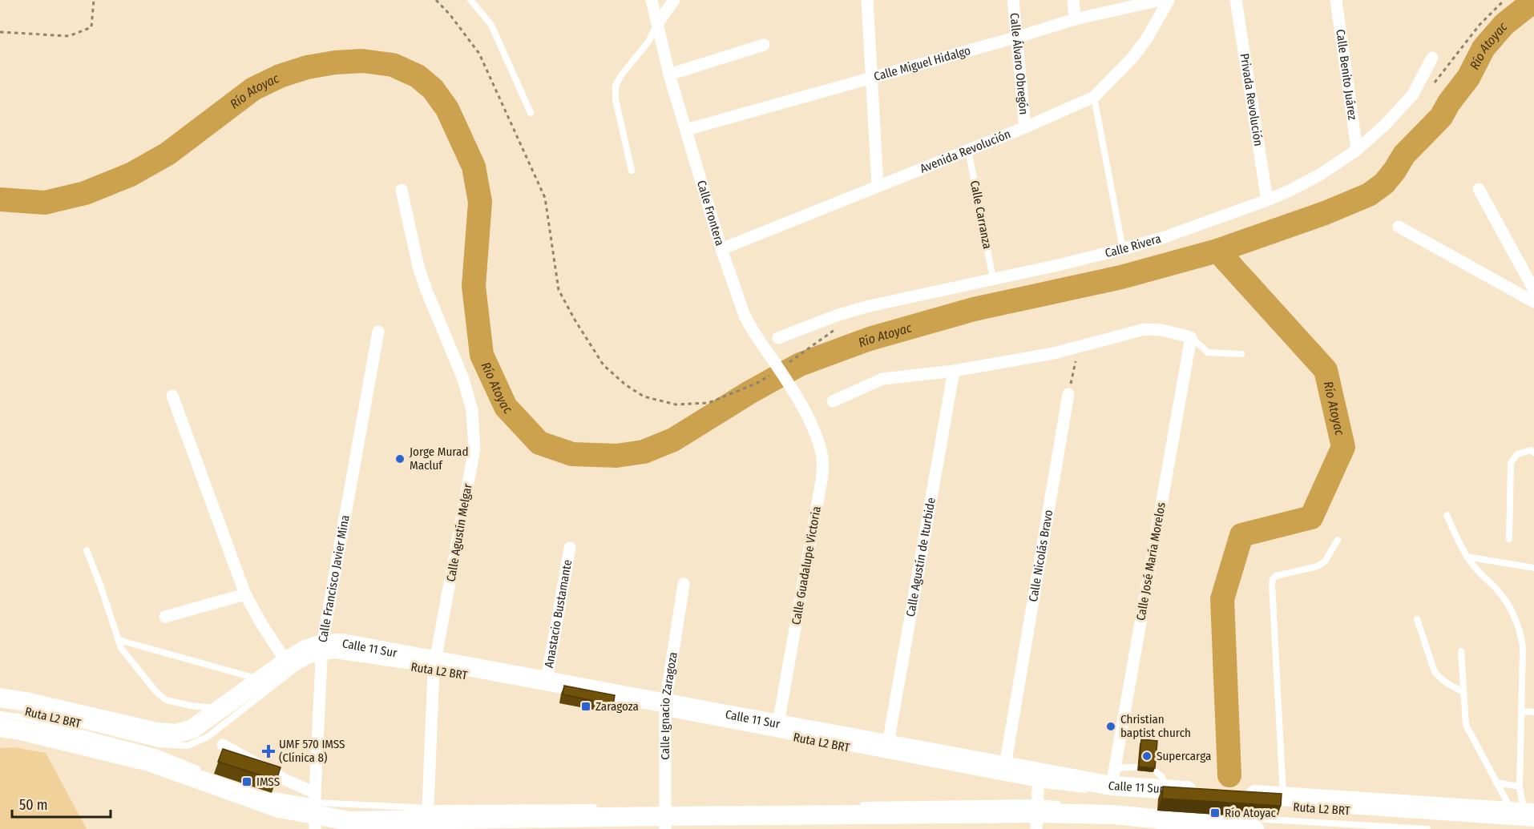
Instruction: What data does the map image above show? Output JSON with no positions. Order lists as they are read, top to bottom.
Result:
{
  "streets": {
    "main road": ["Calle 11 Sur"],
    "street": [
      "Calle Álvaro Obregón",
      "Calle Miguel Hidalgo",
      "Calle Benito Juárez",
      "Privada Revolución",
      "Avenida Revolución",
      "Calle Frontera",
      "Calle Rivera",
      "Calle Agustín Melgar",
      "Calle Nicolás Bravo",
      "Calle Agustín de Iturbide",
      "Calle José María Morelos",
      "Calle Guadalupe Victoria",
      "Calle Francisco Javier Mina",
      "Anastacio Bustamante",
      "Calle Ignacio Zaragoza"
    ],
    "lane": ["Calle Carranza", "Ruta L2 BRT"]
  },
  "crossings": [
    ["Calle Álvaro Obregón", "Calle Miguel Hidalgo"],
    ["Calle Álvaro Obregón", "Avenida Revolución"],
    ["Calle Miguel Hidalgo", "Calle Frontera"],
    ["Calle Benito Juárez", "Calle Rivera"],
    ["Privada Revolución", "Calle Rivera"],
    ["Avenida Revolución", "Calle Frontera"],
    ["Avenida Revolución", "Calle Carranza"],
    ["Calle Frontera", "Calle Guadalupe Victoria"],
    ["Calle Carranza", "Calle Rivera"],
    ["Calle Agustín Melgar", "Calle 11 Sur"],
    ["Calle Nicolás Bravo", "Calle 11 Sur"],
    ["Calle Agustín de Iturbide", "Calle 11 Sur"],
    ["Calle José María Morelos", "Calle 11 Sur"],
    ["Calle Guadalupe Victoria", "Calle 11 Sur"],
    ["Calle Francisco Javier Mina", "Calle 11 Sur"],
    ["Calle Francisco Javier Mina", "Ruta L2 BRT"],
    ["Anastacio Bustamante", "Calle 11 Sur"],
    ["Calle 11 Sur", "Ruta L2 BRT"],
    ["Calle 11 Sur", "Calle Ignacio Zaragoza"],
    ["Ruta L2 BRT", "Calle Ignacio Zaragoza"]
  ],
  "water": ["Río Atoyac"],
  "places": {
    "other": ["Jorge Murad Macluf", "Christian baptist church", "Supercarga"],
    "transit": ["Zaragoza", "IMSS", "Río Atoyac"],
    "health": ["UMF 570 IMSS (Clínica 8)"]
  },
  "scale_bar": "50 m"
}
